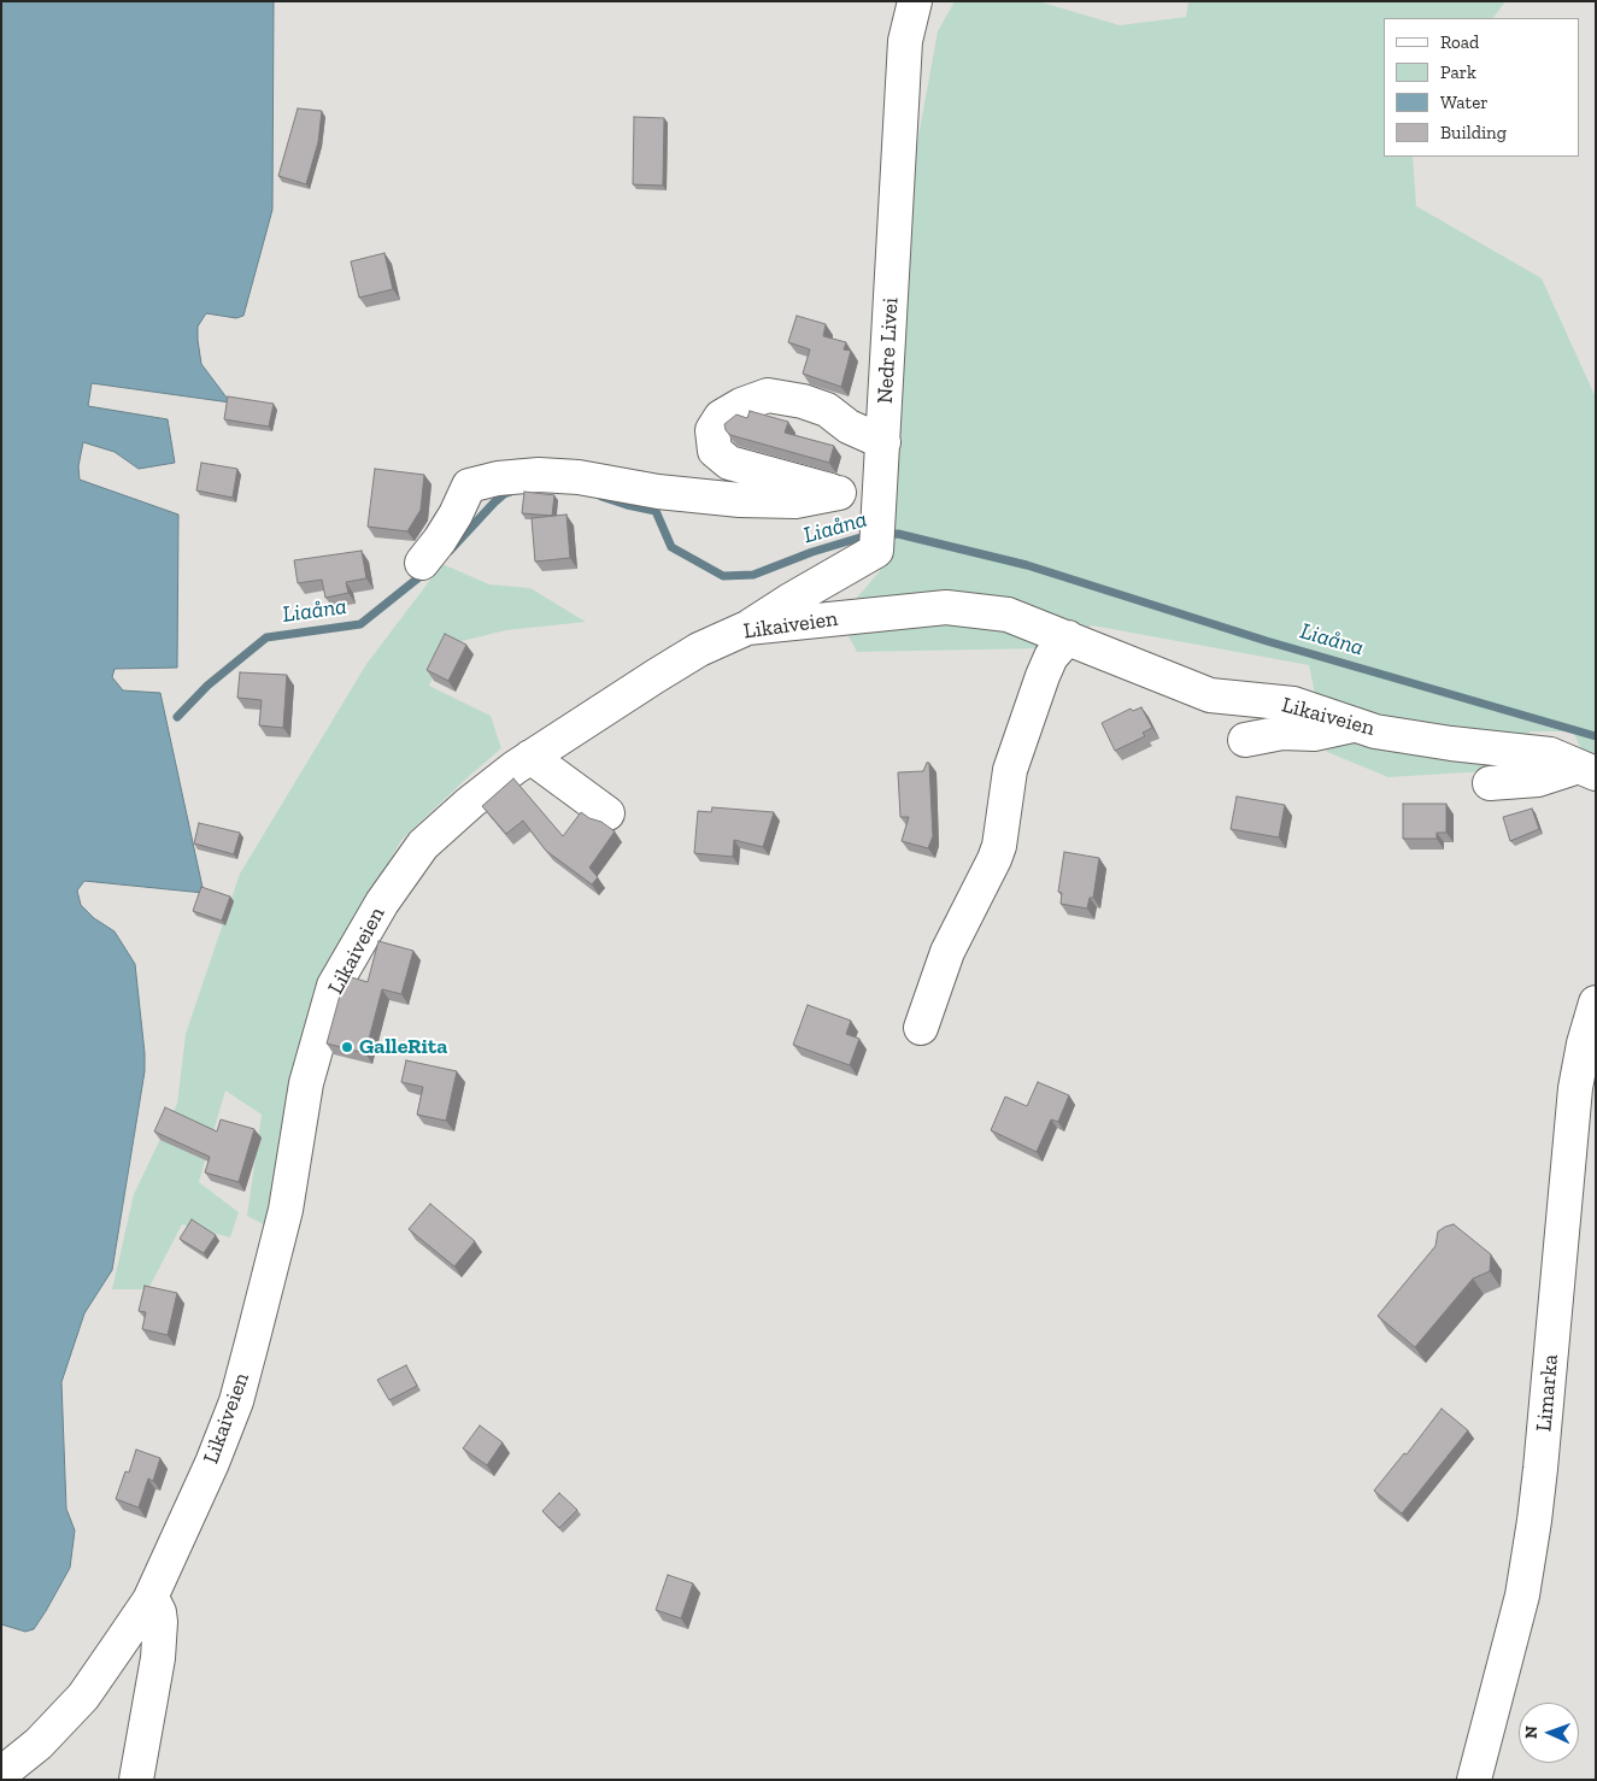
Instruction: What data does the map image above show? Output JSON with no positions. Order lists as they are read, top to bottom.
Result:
{
  "streets": {
    "street": ["Nedre Livei", "Likaiveien", "Limarka"]
  },
  "crossings": [
    ["Nedre Livei", "Likaiveien"]
  ],
  "water": ["Liaåna"],
  "places": ["GalleRita"],
  "legend": [
    "Road",
    "Park",
    "Water",
    "Building"
  ],
  "north": "left"
}
